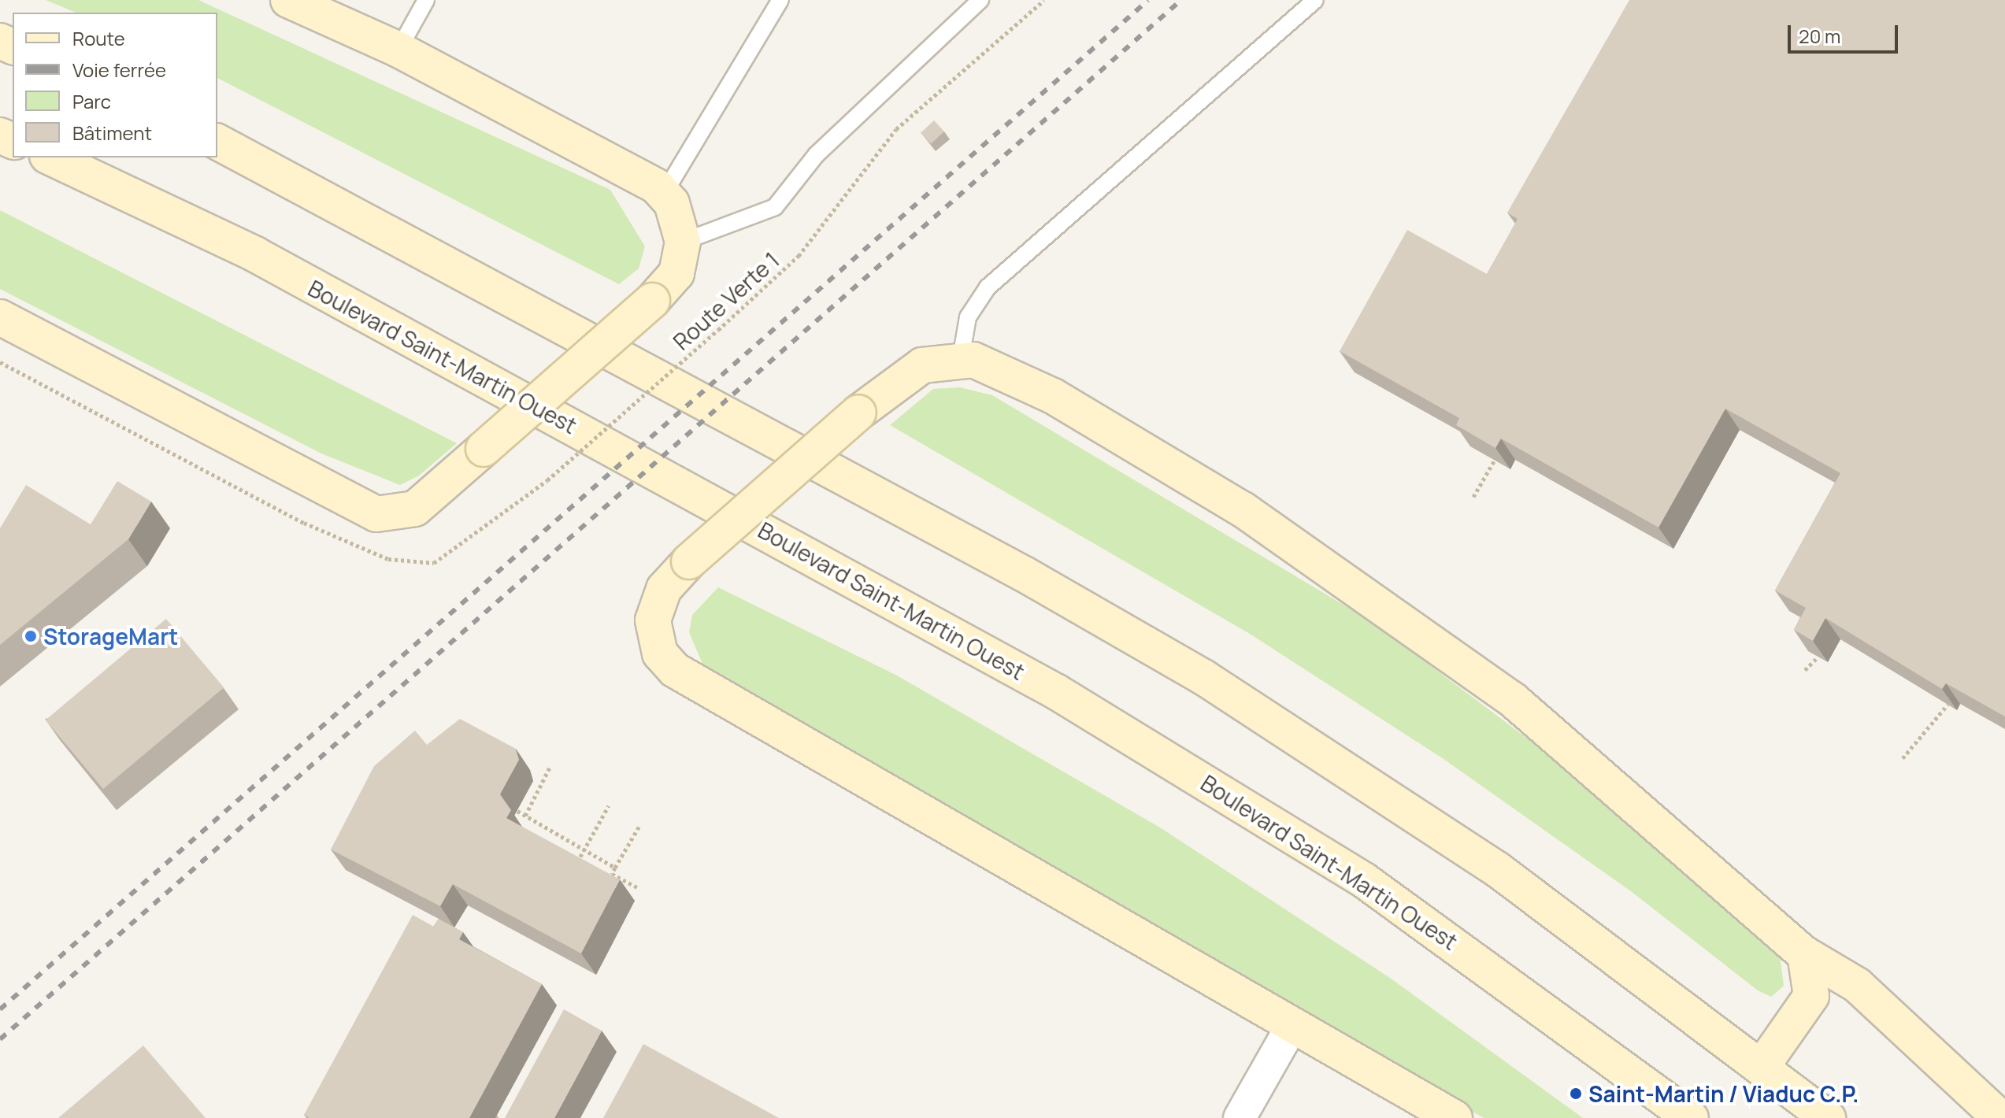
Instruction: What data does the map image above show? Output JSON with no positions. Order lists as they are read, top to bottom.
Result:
{
  "streets": {
    "main road": ["Boulevard Saint-Martin Ouest"],
    "path": ["Route Verte 1"]
  },
  "places": ["StorageMart", "Saint-Martin / Viaduc C.P."],
  "legend": [
    "Route",
    "Voie ferrée",
    "Parc",
    "Bâtiment"
  ],
  "scale_bar": "20 m"
}
